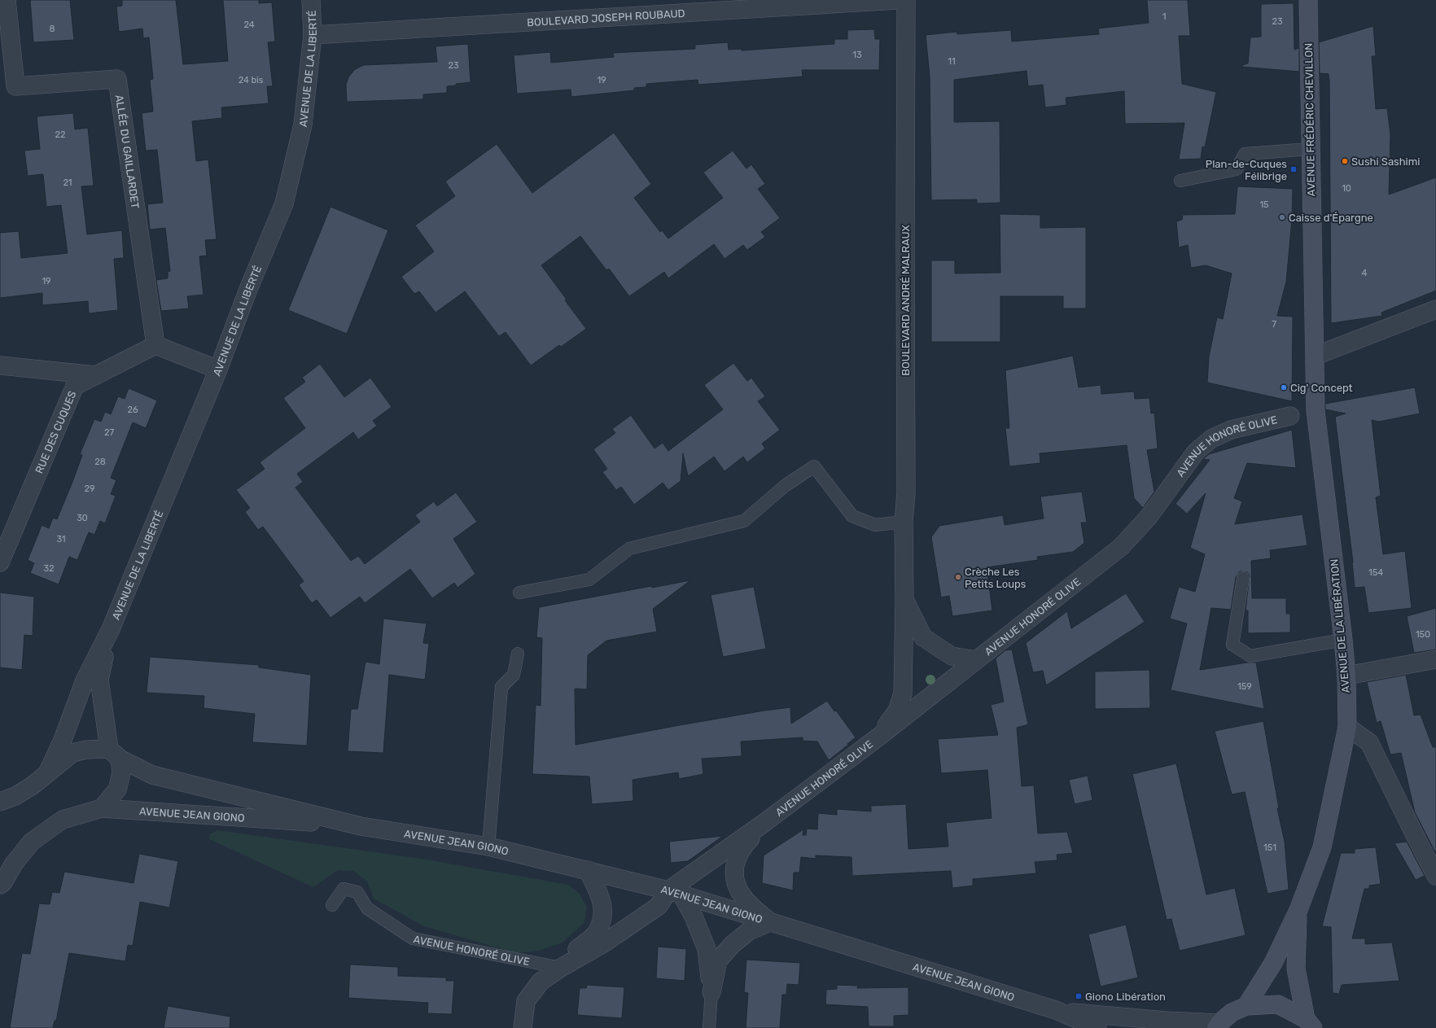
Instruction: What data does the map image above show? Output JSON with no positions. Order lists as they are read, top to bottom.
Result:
{
  "streets": {
    "main road": ["AVENUE FRÉDÉRIC CHEVILLON", "AVENUE DE LA LIBÉRATION"],
    "street": [
      "BOULEVARD JOSEPH ROUBAUD",
      "AVENUE DE LA LIBERTÉ",
      "ALLÉE DU GAILLARDET",
      "BOULEVARD ANDRÉ MALRAUX",
      "RUE DES CUQUES",
      "AVENUE HONORÉ OLIVE",
      "AVENUE JEAN GIONO"
    ]
  },
  "crossings": [
    ["BOULEVARD JOSEPH ROUBAUD", "AVENUE DE LA LIBERTÉ"],
    ["AVENUE DE LA LIBERTÉ", "AVENUE JEAN GIONO"],
    ["AVENUE FRÉDÉRIC CHEVILLON", "AVENUE DE LA LIBÉRATION"],
    ["ALLÉE DU GAILLARDET", "RUE DES CUQUES"],
    ["BOULEVARD ANDRÉ MALRAUX", "AVENUE HONORÉ OLIVE"],
    ["AVENUE HONORÉ OLIVE", "AVENUE JEAN GIONO"]
  ],
  "places": {
    "other": [
      "Sushi Sashimi",
      "Caisse d'Épargne",
      "Cig' Concept",
      "Crèche Les Petits Loups"
    ],
    "transit": ["Plan-de-Cuques Félibrige", "Giono Libération"]
  },
  "house_numbers": [
    "1",
    "23",
    "24",
    "8",
    "13",
    "11",
    "23",
    "24 bis",
    "19",
    "22",
    "21",
    "10",
    "15",
    "4",
    "19",
    "7",
    "26",
    "27",
    "28",
    "29",
    "30",
    "31",
    "32",
    "154",
    "150",
    "159",
    "151"
  ]
}
